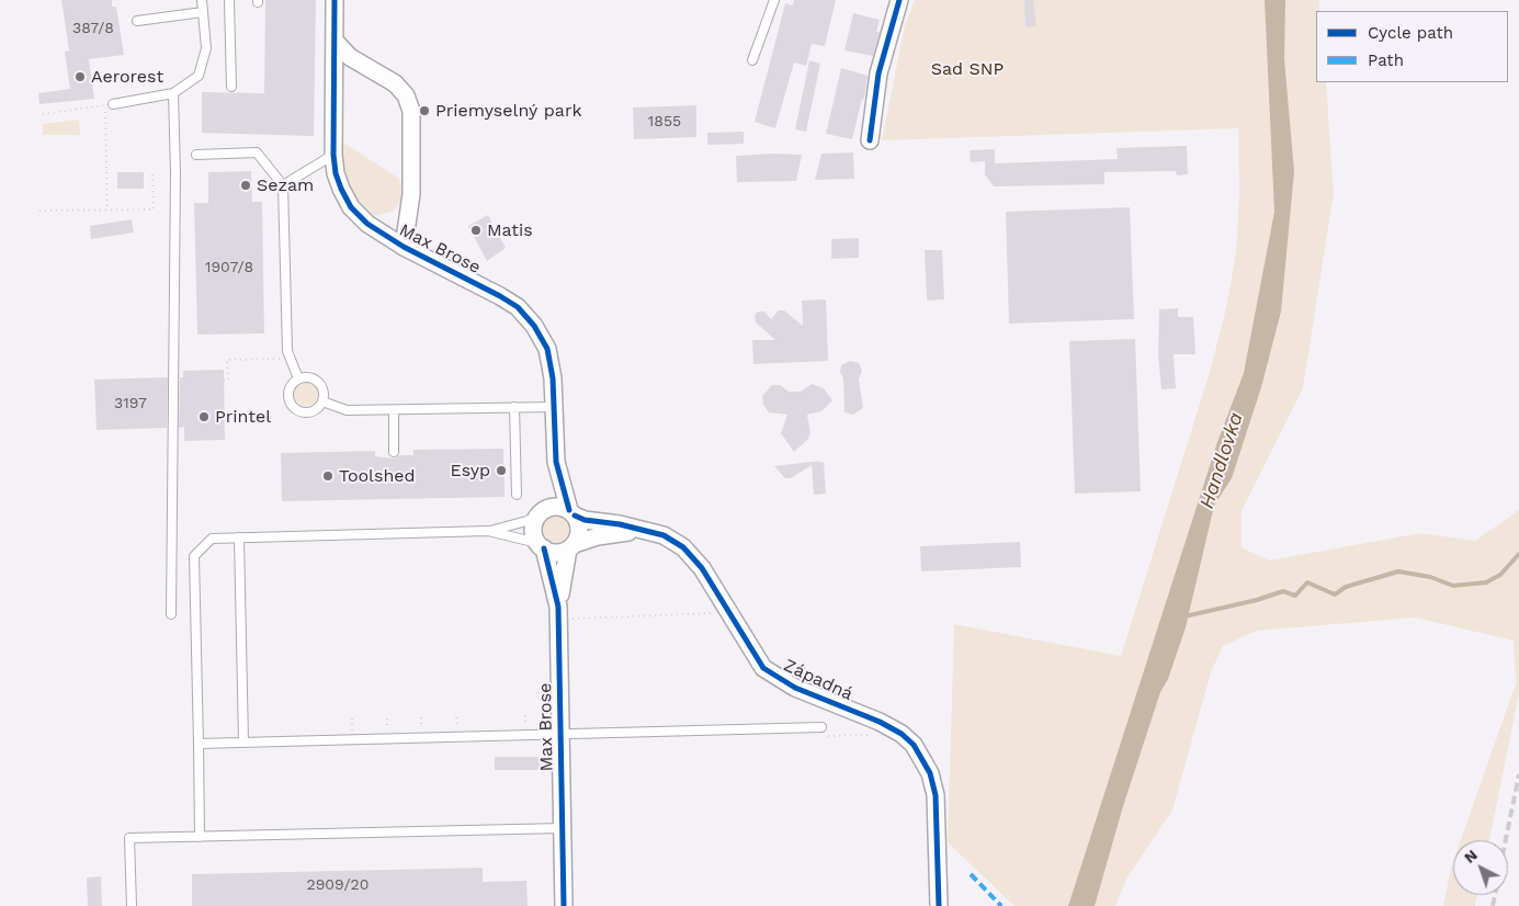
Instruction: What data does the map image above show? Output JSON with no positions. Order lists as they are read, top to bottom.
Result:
{
  "streets": {
    "street": ["Max Brose", "Západná"]
  },
  "crossings": [
    ["Max Brose", "Západná"]
  ],
  "water": ["Handlovka"],
  "parks": ["Sad SNP"],
  "places": [
    "Aerorest",
    "Priemyselný park",
    "Sezam",
    "Matis",
    "Printel",
    "Esyp",
    "Toolshed"
  ],
  "house_numbers": [
    "387/8",
    "1855",
    "1907/8",
    "3197",
    "2909/20"
  ],
  "legend": ["Cycle path", "Path"],
  "north": "top left"
}
